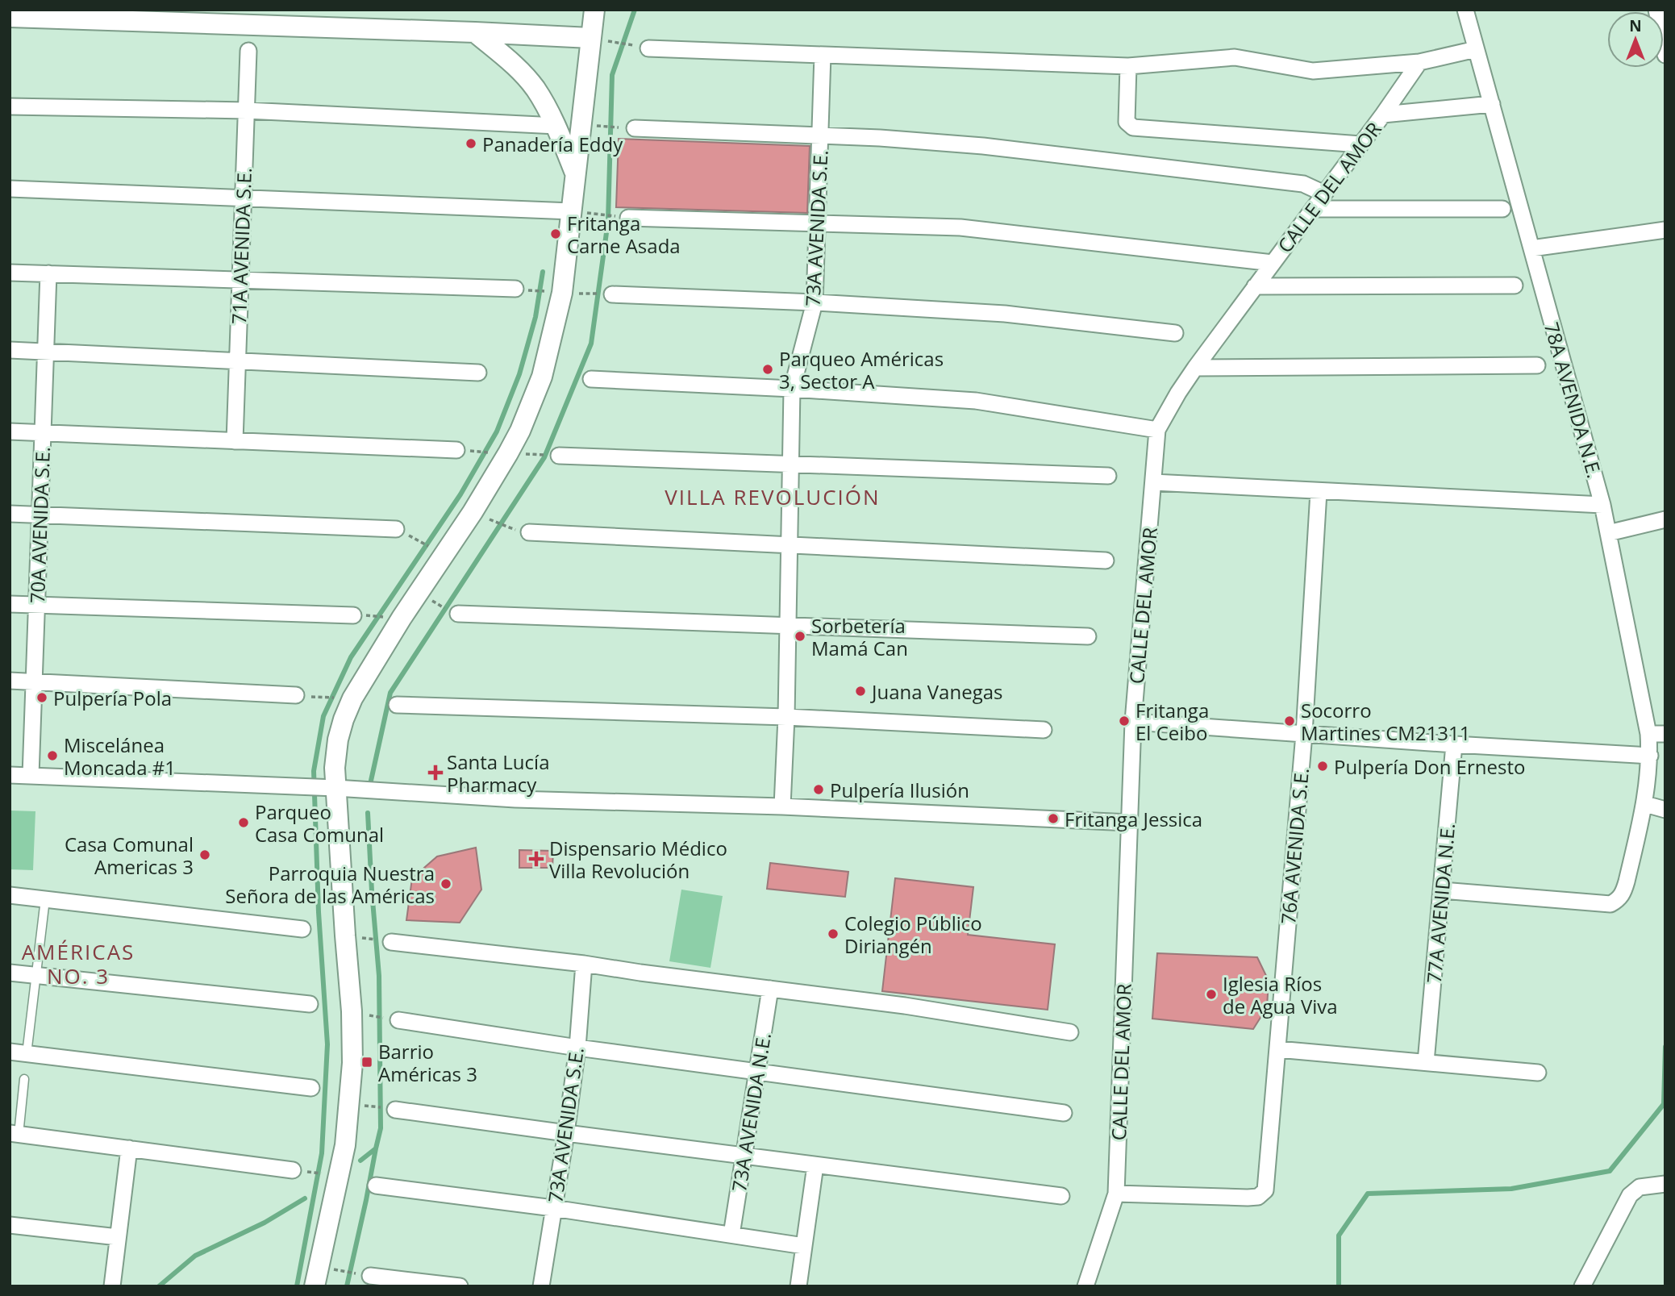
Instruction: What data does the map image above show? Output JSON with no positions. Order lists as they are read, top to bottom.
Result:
{
  "streets": {
    "street": [
      "CALLE DEL AMOR",
      "73A AVENIDA S.E.",
      "71A AVENIDA S.E.",
      "78A AVENIDA N.E.",
      "70A AVENIDA S.E.",
      "76A AVENIDA S.E.",
      "77A AVENIDA N.E.",
      "73A AVENIDA N.E."
    ]
  },
  "crossings": [
    ["CALLE DEL AMOR", "76A AVENIDA S.E."],
    ["78A AVENIDA N.E.", "77A AVENIDA N.E."]
  ],
  "districts": ["VILLA REVOLUCIÓN", "AMÉRICAS NO. 3"],
  "places": {
    "other": [
      "Panadería Eddy",
      "Fritanga Carne Asada",
      "Parqueo Américas 3, Sector A",
      "Sorbetería Mamá Can",
      "Juana Vanegas",
      "Pulpería Pola",
      "Fritanga El Ceibo",
      "Socorro Martines CM21311",
      "Miscelánea Moncada #1",
      "Pulpería Don Ernesto",
      "Pulpería Ilusión",
      "Fritanga Jessica",
      "Parqueo Casa Comunal",
      "Casa Comunal Americas 3",
      "Parroquia Nuestra Señora de las Américas",
      "Colegio Público Diriangén",
      "Iglesia Ríos de Agua Viva"
    ],
    "health": ["Santa Lucía Pharmacy", "Dispensario Médico Villa Revolución"],
    "transit": ["Barrio Américas 3"]
  },
  "north": "top"
}
